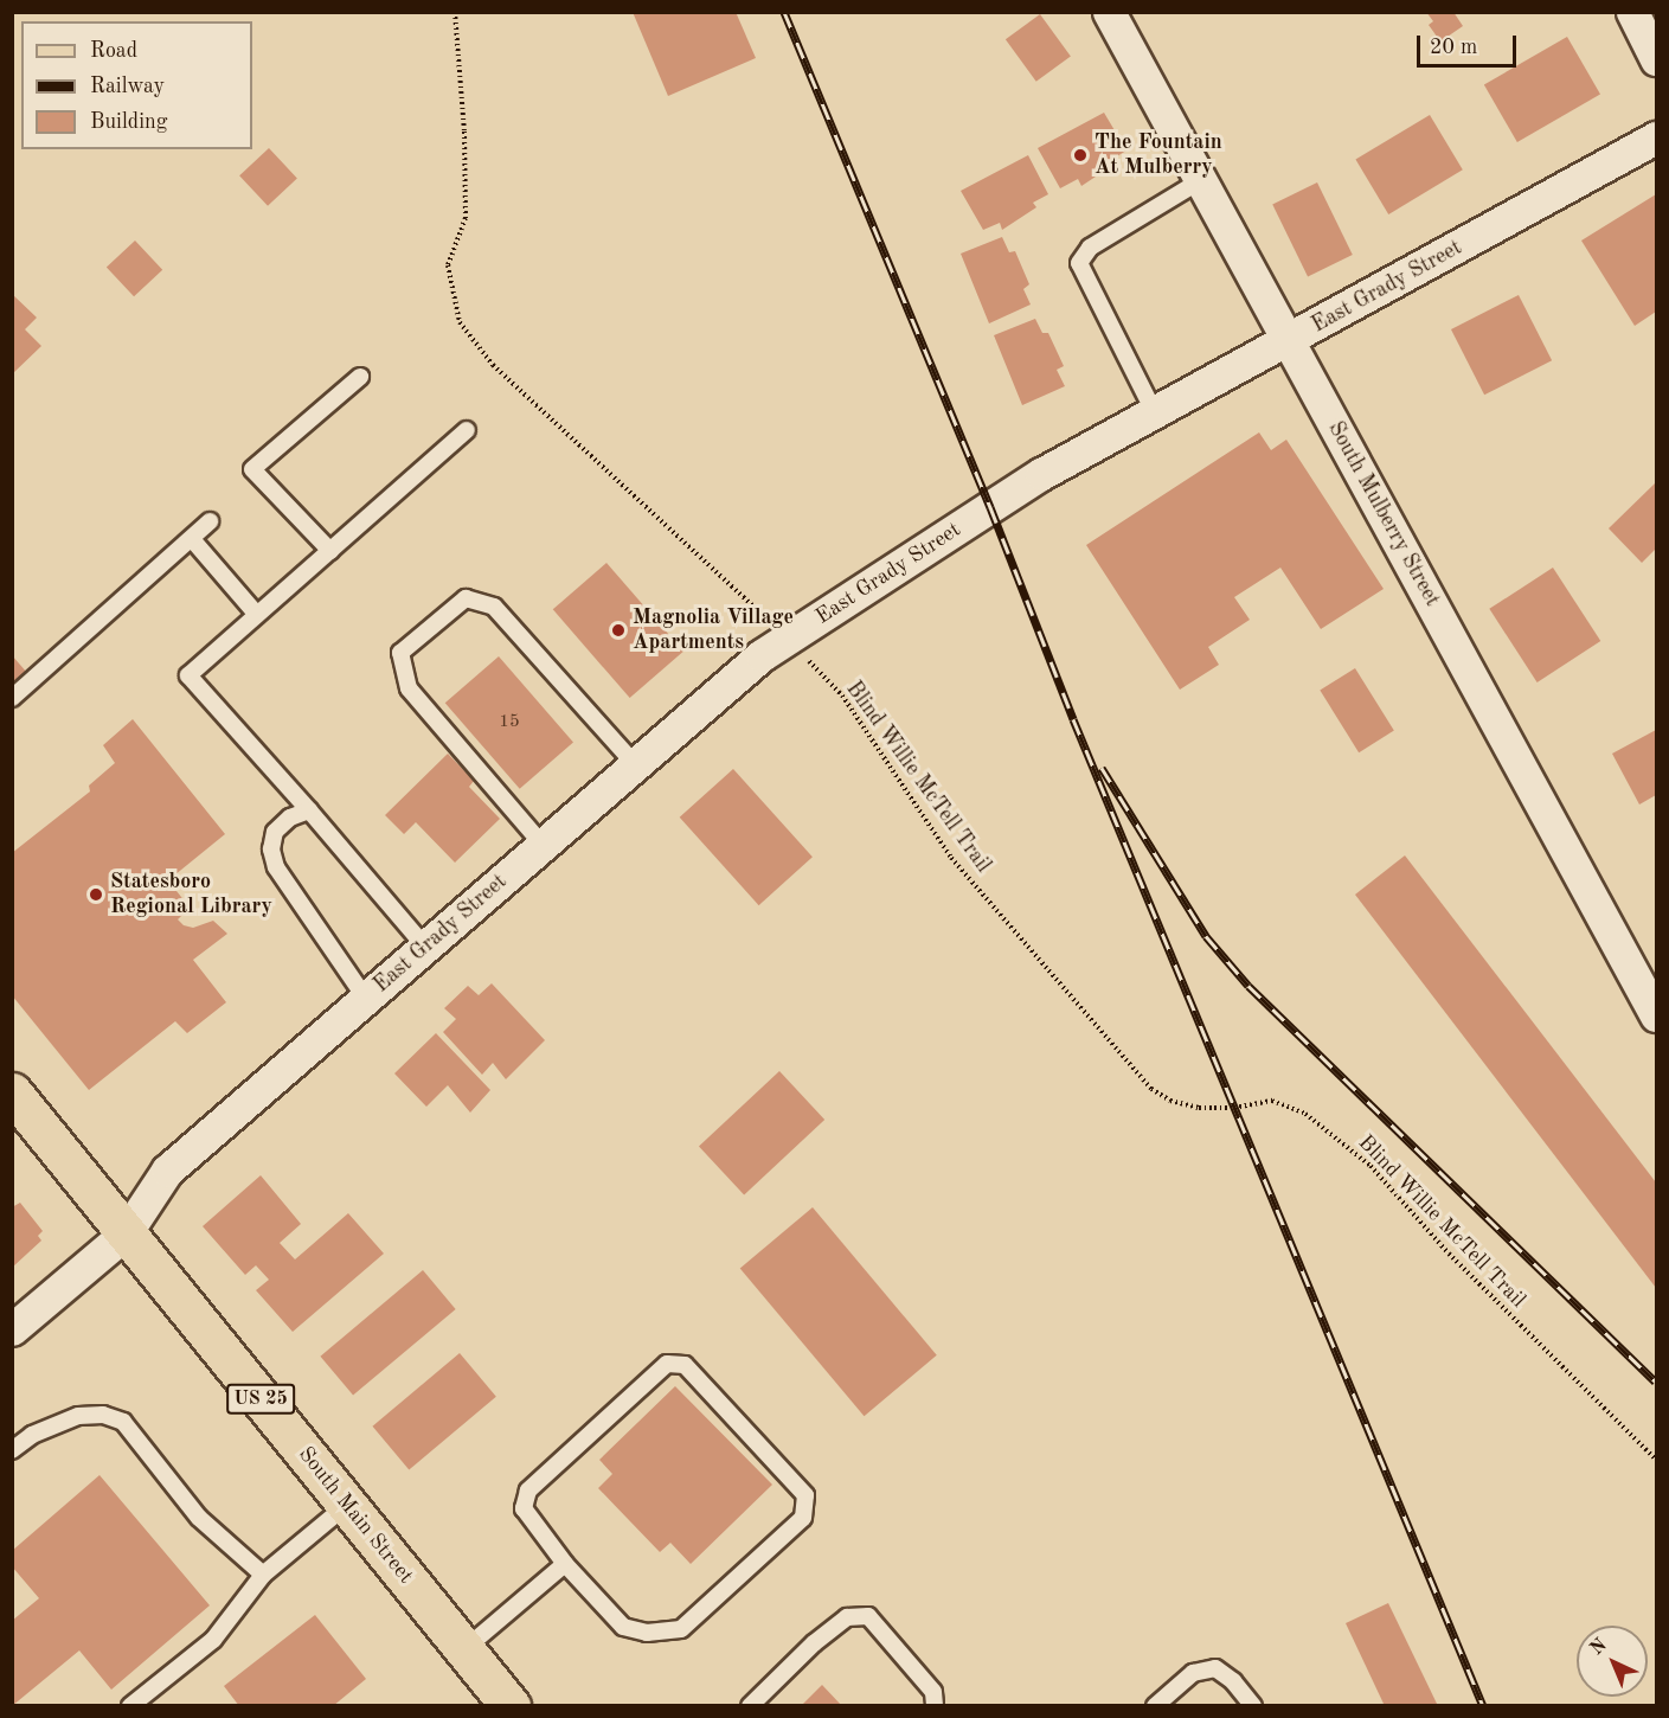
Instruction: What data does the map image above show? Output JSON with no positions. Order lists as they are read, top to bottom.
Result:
{
  "streets": {
    "main road": ["US 25", "South Main Street"],
    "street": ["East Grady Street", "South Mulberry Street"],
    "path": ["Blind Willie McTell Trail"]
  },
  "crossings": [
    ["East Grady Street", "South Mulberry Street"],
    ["East Grady Street", "Blind Willie McTell Trail"],
    ["East Grady Street", "South Main Street"]
  ],
  "places": ["The Fountain At Mulberry", "Magnolia Village Apartments", "Statesboro Regional Library"],
  "house_numbers": ["15"],
  "legend": ["Road", "Railway", "Building"],
  "scale_bar": "20 m",
  "north": "top left"
}
